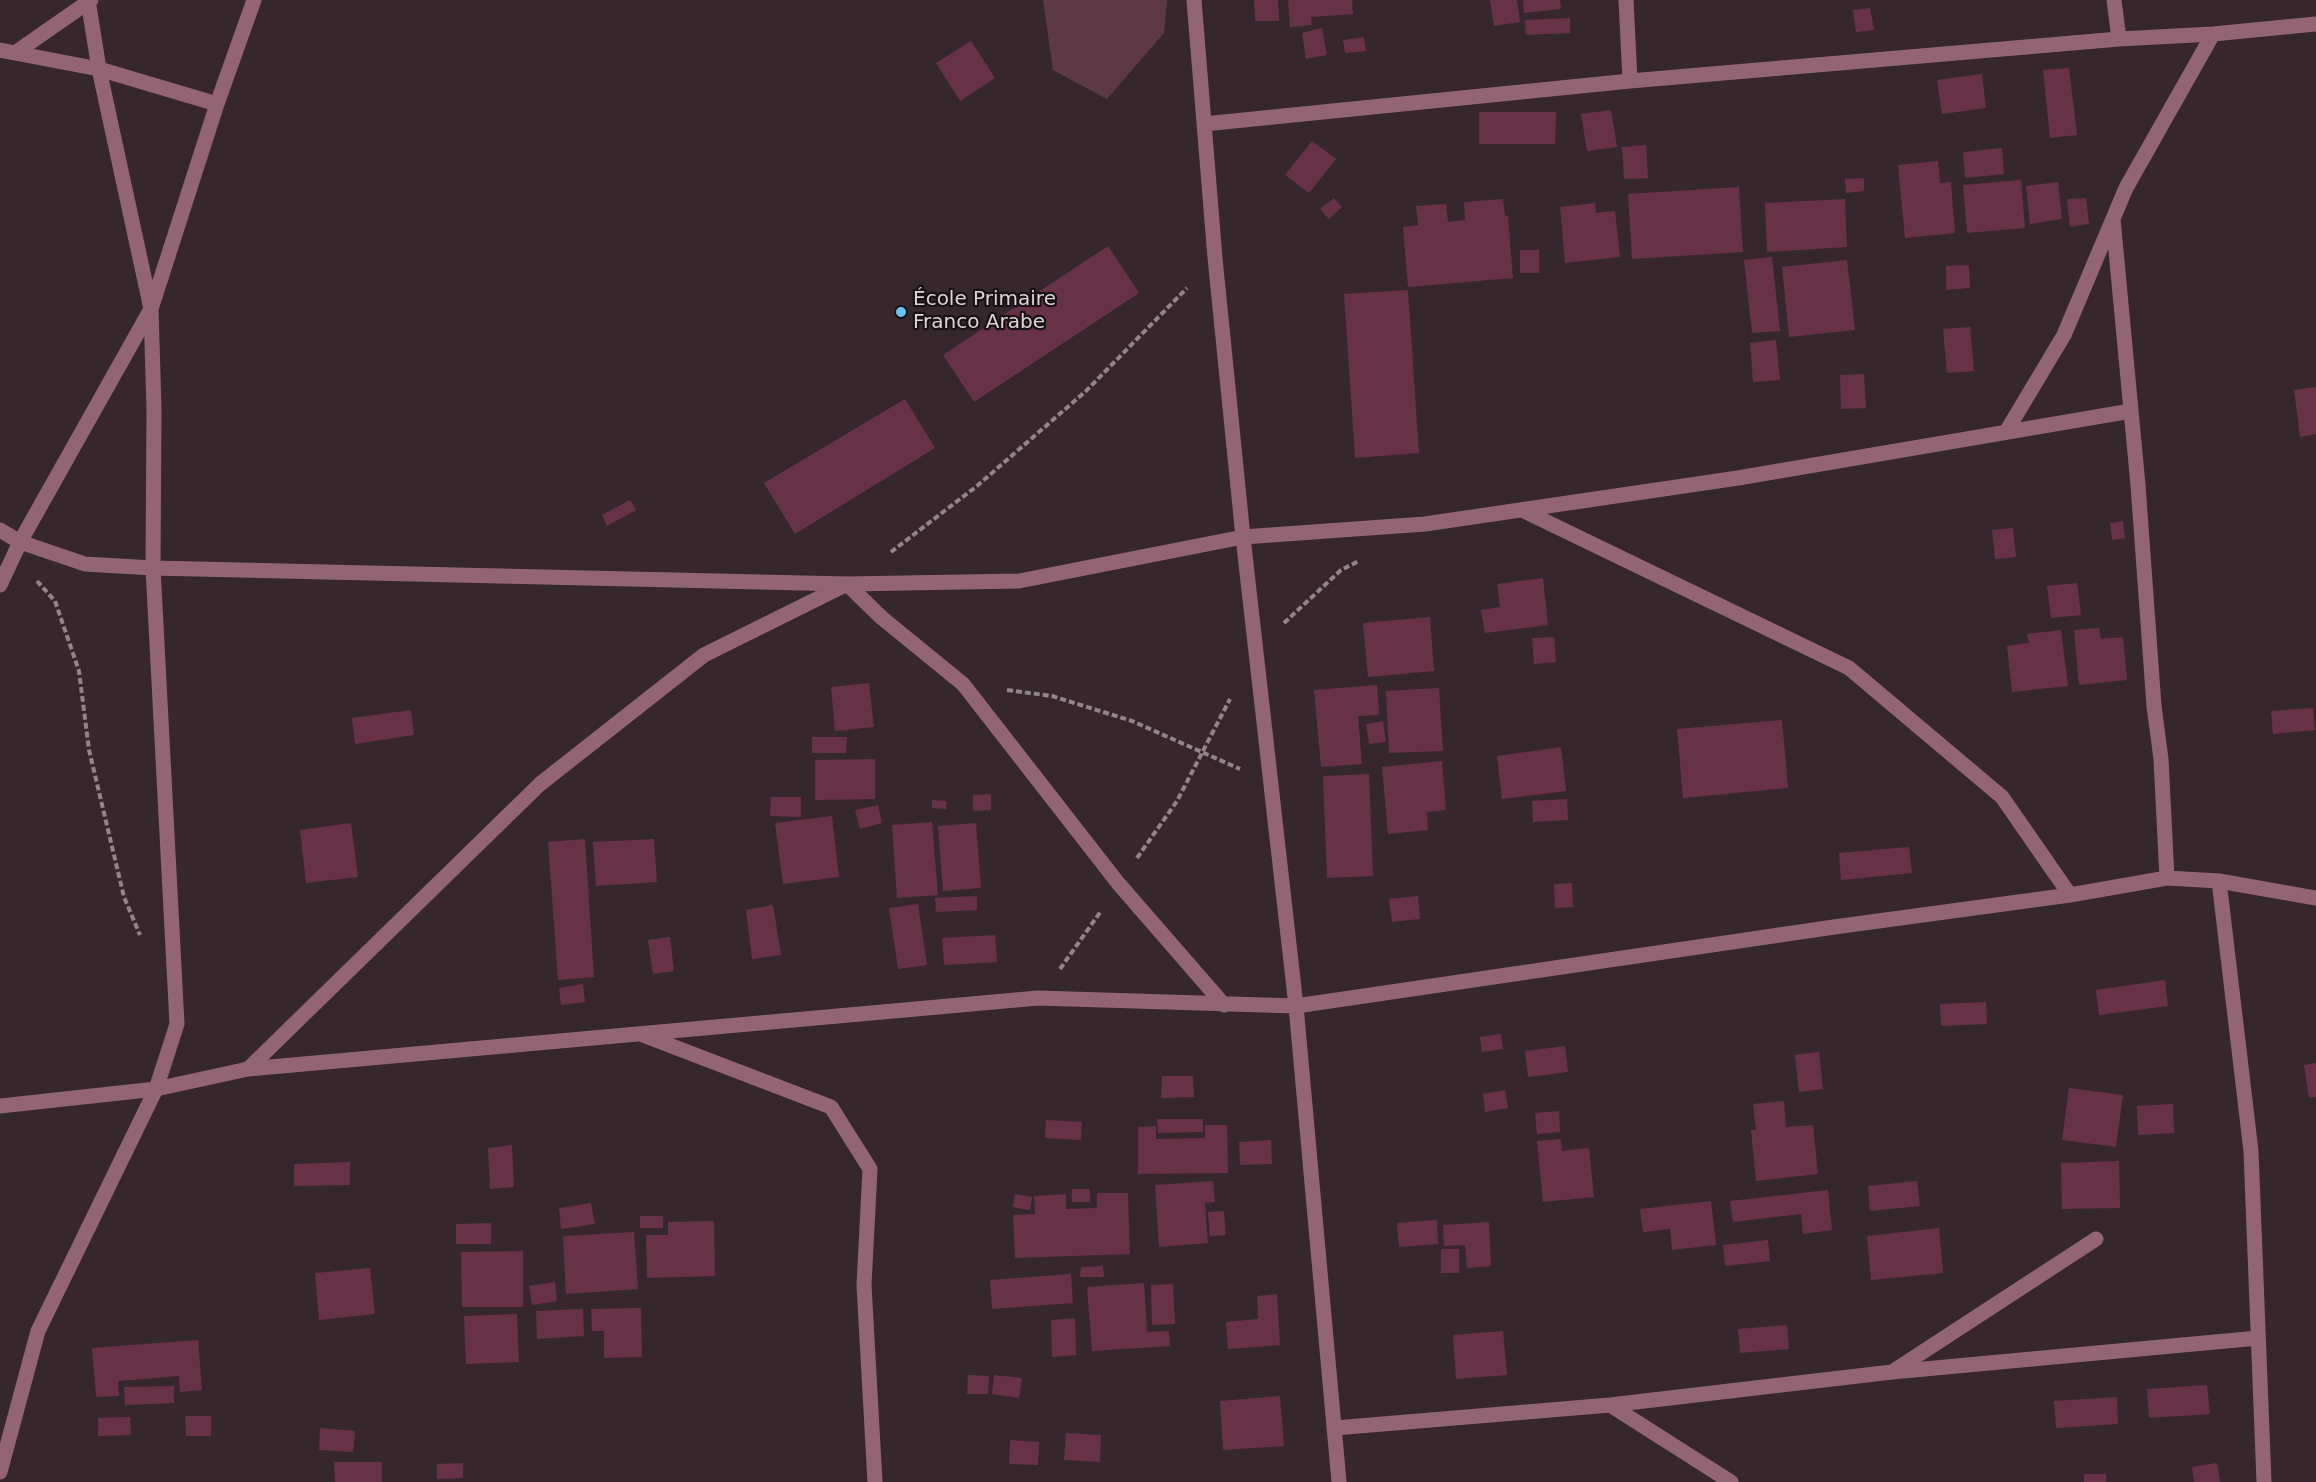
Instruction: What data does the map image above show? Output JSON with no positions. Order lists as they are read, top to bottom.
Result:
{
  "places": ["École Primaire Franco Arabe"]
}
